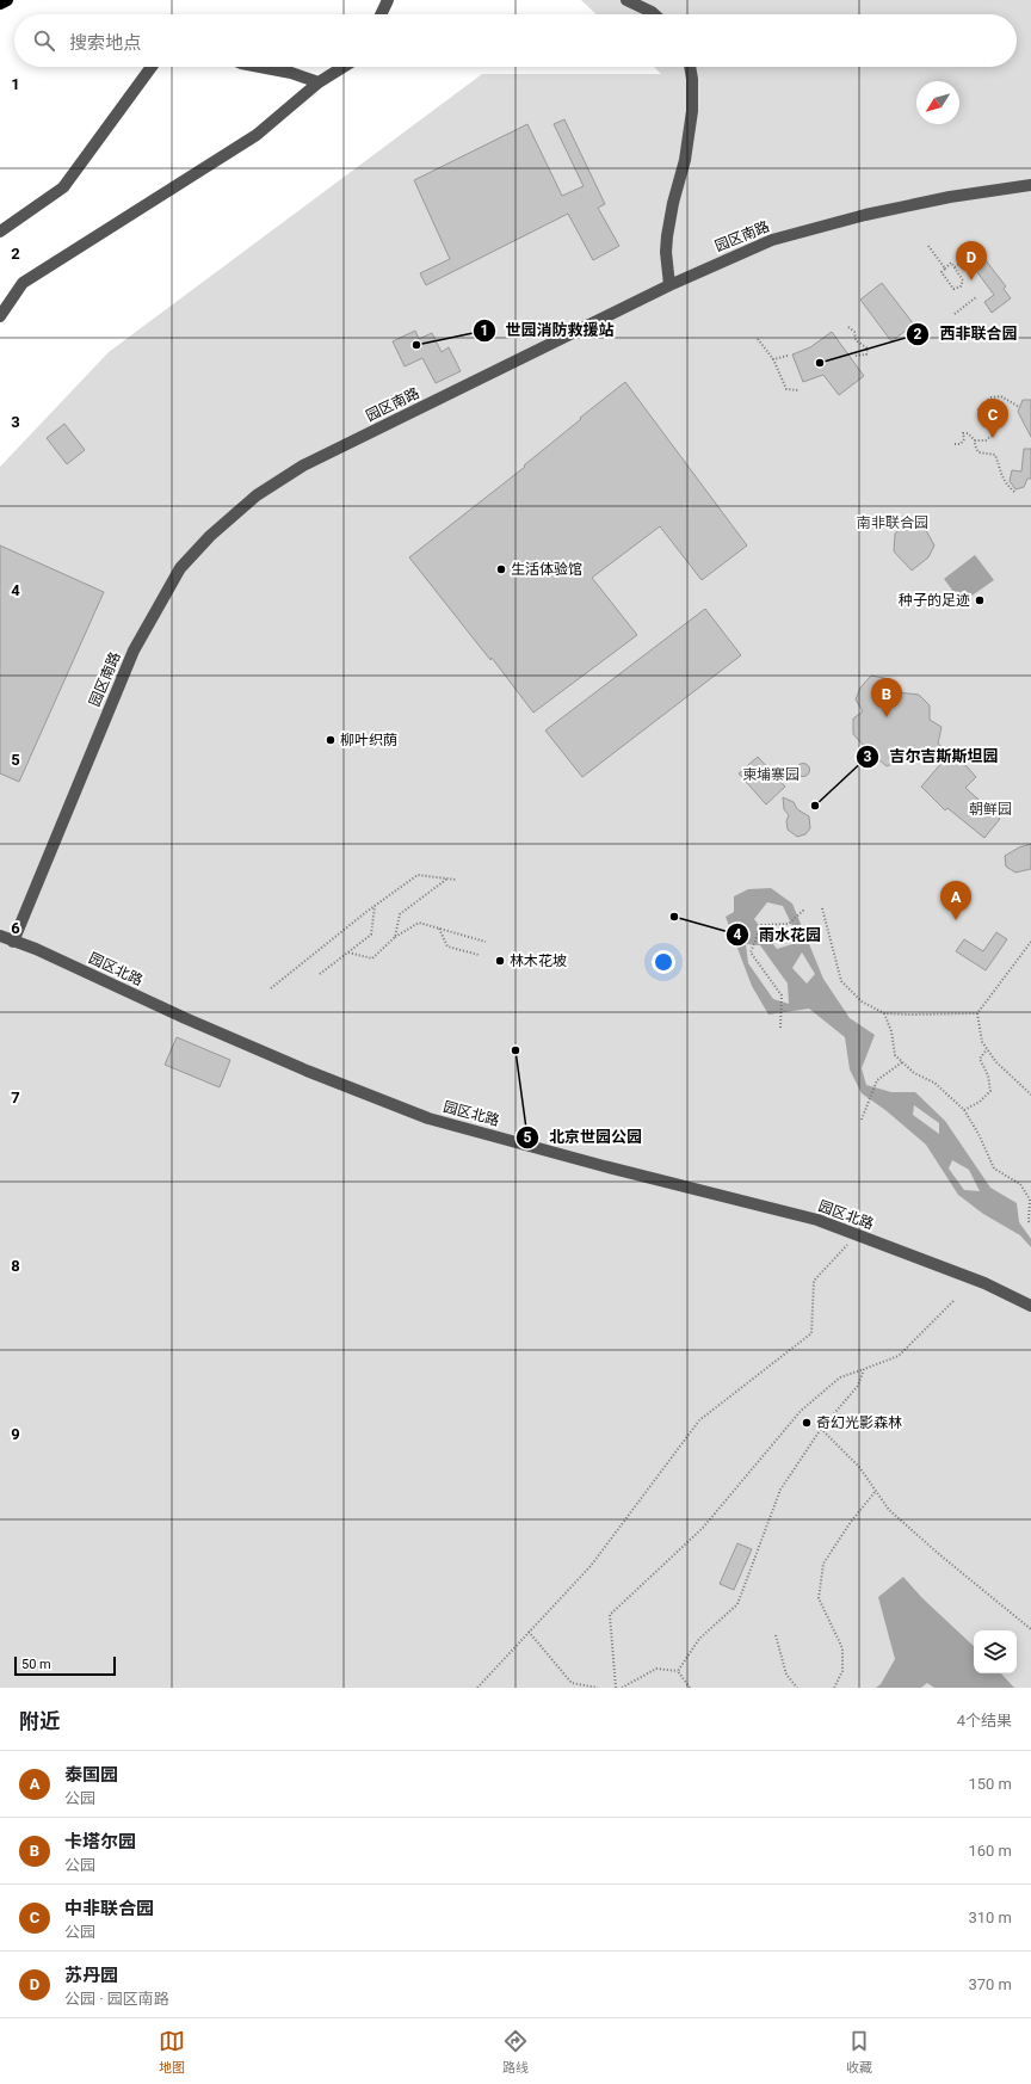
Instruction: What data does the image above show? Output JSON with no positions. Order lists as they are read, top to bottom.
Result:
{
  "streets": {
    "street": ["园区南路", "园区北路"]
  },
  "crossings": [
    ["园区南路", "园区北路"]
  ],
  "parks": ["南非联合园", "柬埔寨园", "朝鲜园"],
  "places": [
    "世园消防救援站",
    "西非联合园",
    "生活体验馆",
    "种子的足迹",
    "柳叶织荫",
    "吉尔吉斯斯坦园",
    "雨水花园",
    "林木花坡",
    "北京世园公园",
    "奇幻光影森林"
  ],
  "scale_bar": "50 m",
  "north": "bottom left",
  "page": {
    "search": "搜索地点",
    "pins": [
      "D",
      "C",
      "B",
      "A"
    ],
    "scale": "50 m",
    "heading": ["附近", "4个结果"],
    "list": [
      {
        "mark": "A",
        "name": "泰国园",
        "note": "公园",
        "value": "150 m"
      },
      {
        "mark": "B",
        "name": "卡塔尔园",
        "note": "公园",
        "value": "160 m"
      },
      {
        "mark": "C",
        "name": "中非联合园",
        "note": "公园",
        "value": "310 m"
      },
      {
        "mark": "D",
        "name": "苏丹园",
        "note": "公园 · 园区南路",
        "value": "370 m"
      }
    ],
    "nav": ["地图", "路线", "收藏"]
  },
  "grid": {
    "rows": [
      "1",
      "2",
      "3",
      "4",
      "5",
      "6",
      "7",
      "8",
      "9"
    ]
  }
}
